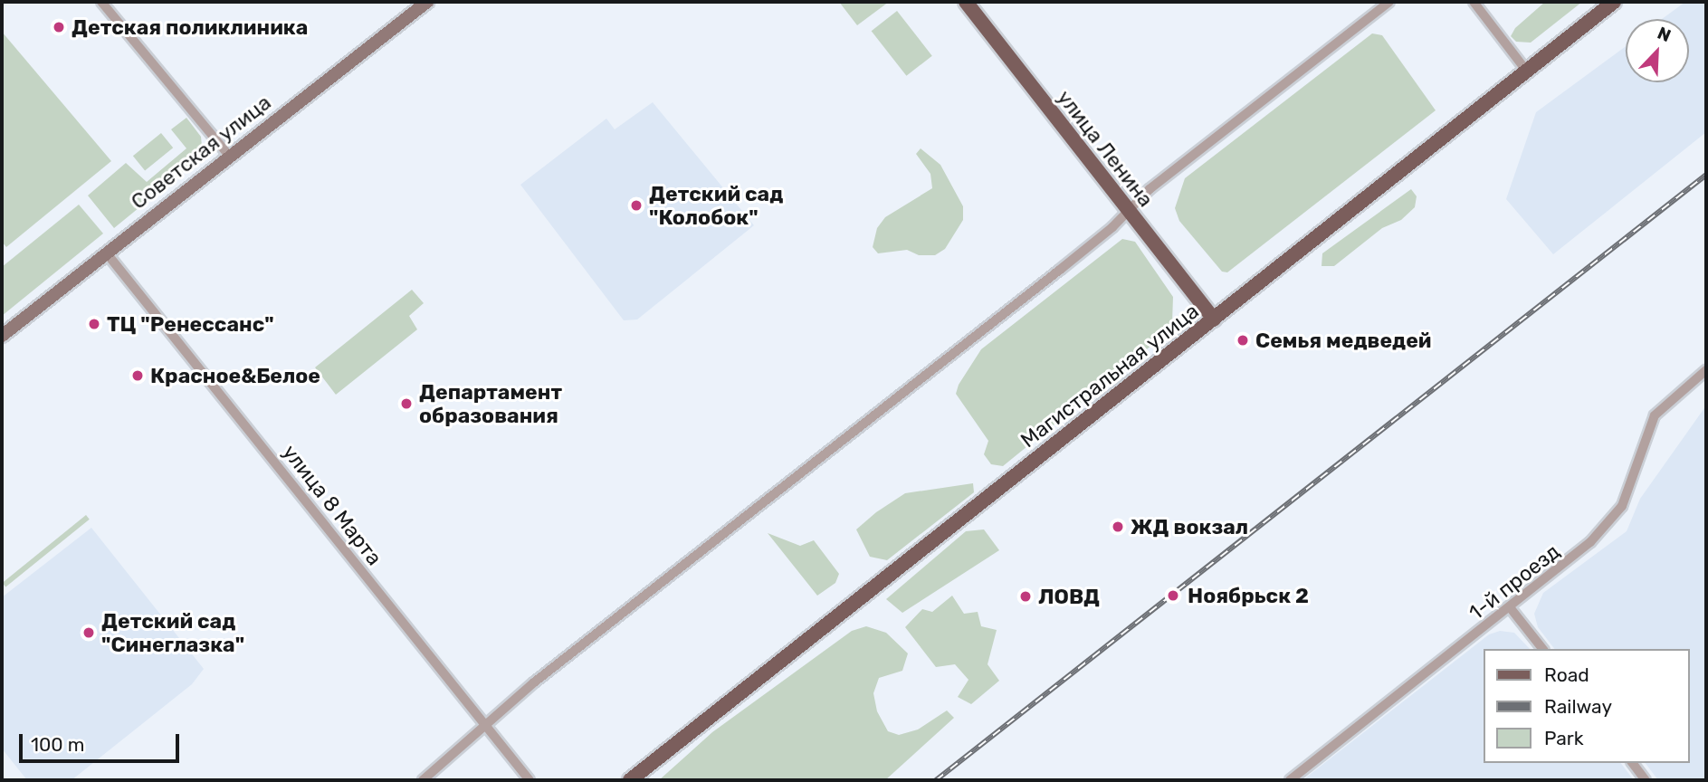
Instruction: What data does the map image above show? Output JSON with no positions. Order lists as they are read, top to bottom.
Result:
{
  "streets": {
    "main road": ["улица Ленина", "Советская улица", "Магистральная улица"],
    "street": ["улица 8 Марта", "1-й проезд"]
  },
  "crossings": [
    ["улица Ленина", "Магистральная улица"],
    ["Советская улица", "улица 8 Марта"]
  ],
  "places": [
    "Детская поликлиника",
    "Детский сад \"Колобок\"",
    "ТЦ \"Ренессанс\"",
    "Семья медведей",
    "Красное&Белое",
    "Департамент образования",
    "ЖД вокзал",
    "Ноябрьск 2",
    "ЛОВД",
    "Детский сад \"Синеглазка\""
  ],
  "legend": ["Road", "Railway", "Park"],
  "scale_bar": "100 m",
  "north": "top right"
}
